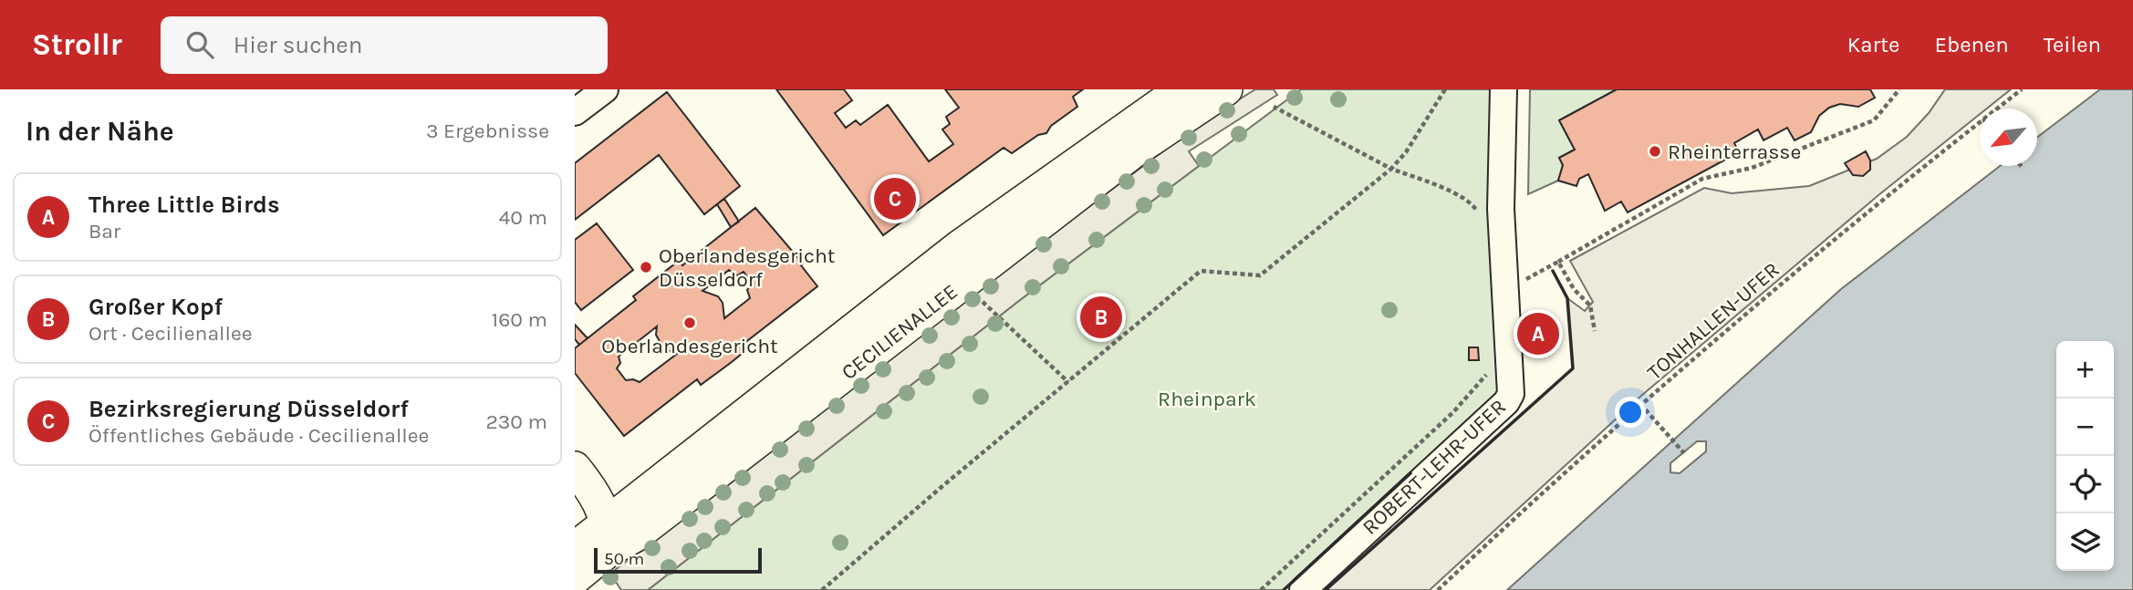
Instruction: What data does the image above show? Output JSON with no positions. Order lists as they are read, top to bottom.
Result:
{
  "streets": {
    "main road": ["CECILIENALLEE"],
    "street": ["ROBERT-LEHR-UFER"],
    "path": ["TONHALLEN-UFER"]
  },
  "parks": ["Rheinpark"],
  "places": ["Rheinterrasse", "Oberlandesgericht Düsseldorf", "Oberlandesgericht"],
  "scale_bar": "50 m",
  "north": "bottom left",
  "page": {
    "header": "Strollr",
    "search": "Hier suchen",
    "nav": ["Karte", "Ebenen", "Teilen"],
    "heading": ["In der Nähe", "3 Ergebnisse"],
    "list": [
      {
        "mark": "A",
        "name": "Three Little Birds",
        "note": "Bar",
        "value": "40 m"
      },
      {
        "mark": "B",
        "name": "Großer Kopf",
        "note": "Ort · Cecilienallee",
        "value": "160 m"
      },
      {
        "mark": "C",
        "name": "Bezirksregierung Düsseldorf",
        "note": "Öffentliches Gebäude · Cecilienallee",
        "value": "230 m"
      }
    ],
    "pins": ["C", "B", "A"],
    "map_buttons": ["+", "−"],
    "scale": "50 m"
  }
}
